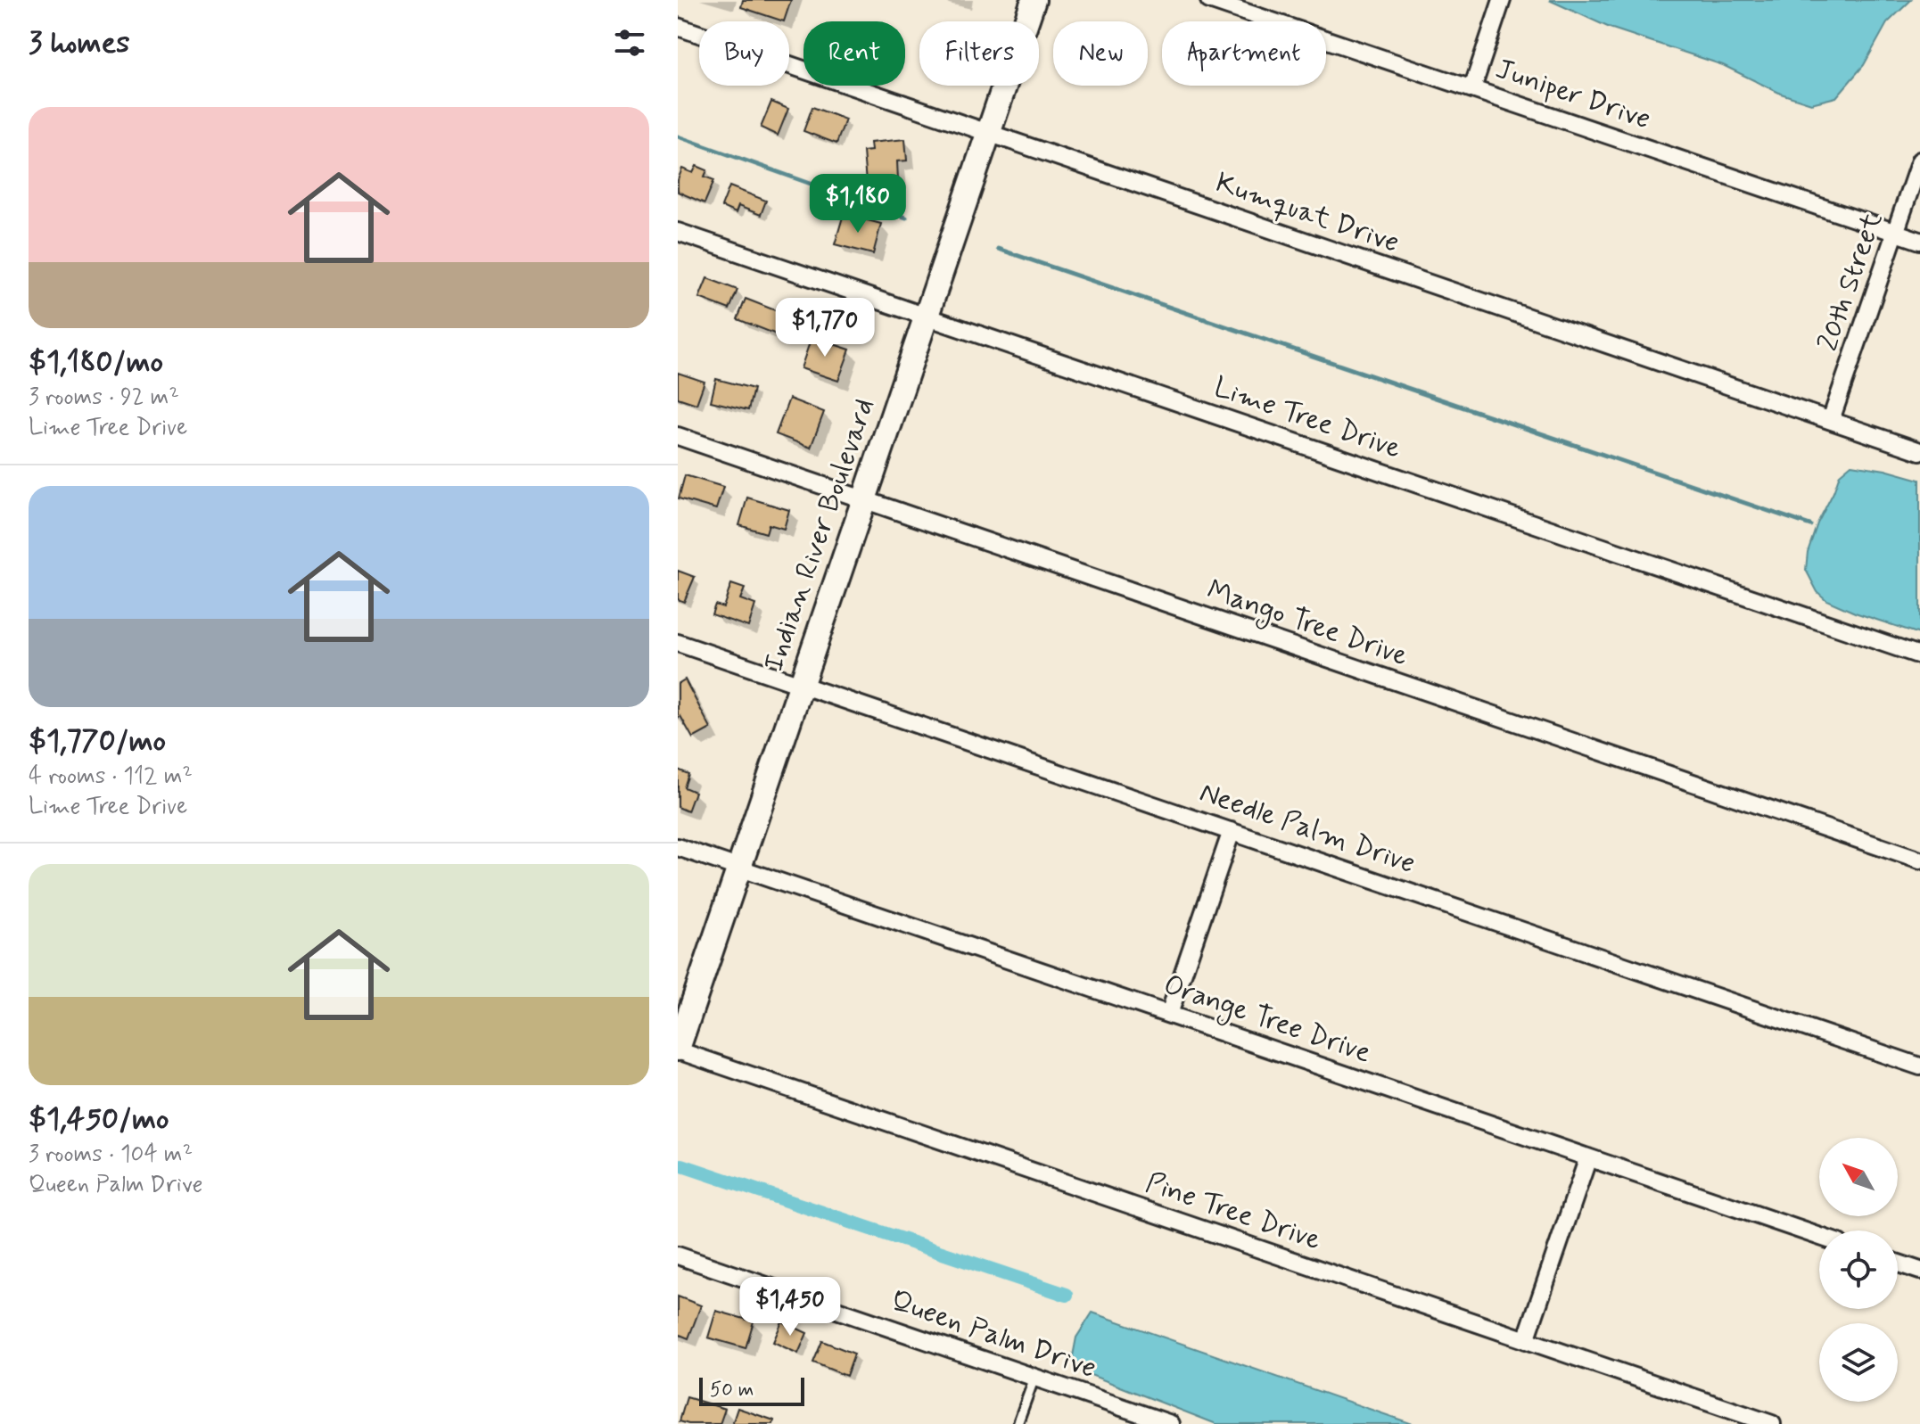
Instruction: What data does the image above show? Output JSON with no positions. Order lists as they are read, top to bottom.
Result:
{
  "streets": {
    "main road": ["Indian River Boulevard"],
    "street": [
      "Juniper Drive",
      "Kumquat Drive",
      "20th Street",
      "Lime Tree Drive",
      "Mango Tree Drive",
      "Needle Palm Drive",
      "Orange Tree Drive",
      "Pine Tree Drive",
      "Queen Palm Drive"
    ]
  },
  "crossings": [
    ["Juniper Drive", "20th Street"],
    ["Kumquat Drive", "20th Street"],
    ["Kumquat Drive", "Indian River Boulevard"],
    ["Lime Tree Drive", "Indian River Boulevard"],
    ["Indian River Boulevard", "Mango Tree Drive"],
    ["Indian River Boulevard", "Needle Palm Drive"],
    ["Indian River Boulevard", "Orange Tree Drive"],
    ["Indian River Boulevard", "Pine Tree Drive"]
  ],
  "scale_bar": "50 m",
  "north": "top left",
  "page": {
    "heading": "3 homes",
    "chip": [
      "Buy",
      "Rent",
      "Filters",
      "New",
      "Apartment"
    ],
    "list": [
      {
        "name": "$1,180/mo",
        "note": "3 rooms · 92 m² · Lime Tree Drive"
      },
      {
        "name": "$1,770/mo",
        "note": "4 rooms · 112 m² · Lime Tree Drive"
      },
      {
        "name": "$1,450/mo",
        "note": "3 rooms · 104 m² · Queen Palm Drive"
      }
    ],
    "price": ["$1,180", "$1,770", "$1,450"],
    "scale": "50 m"
  }
}
